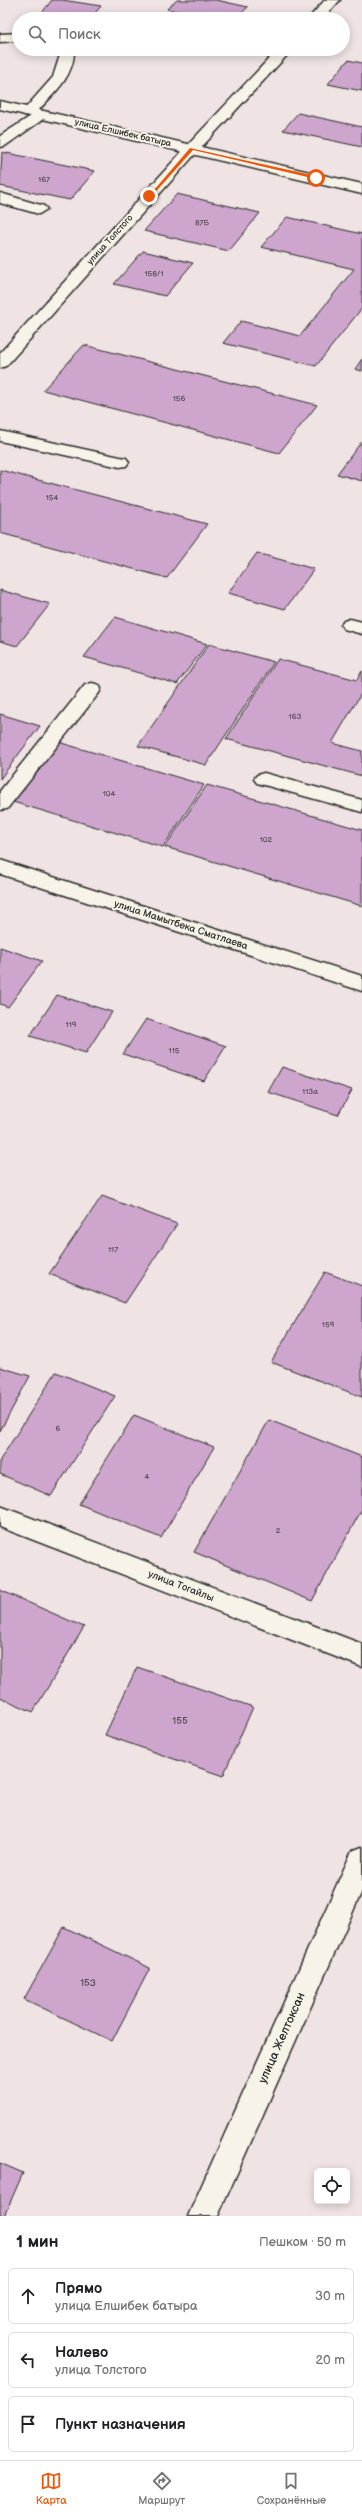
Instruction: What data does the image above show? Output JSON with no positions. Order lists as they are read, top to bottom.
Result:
{
  "streets": {
    "street": [
      "улица Елшибек батыра",
      "улица Толстого",
      "улица Мамытбека Сматлаева",
      "улица Тогайлы",
      "улица Желтоксан"
    ]
  },
  "crossings": [
    ["улица Елшибек батыра", "улица Толстого"]
  ],
  "house_numbers": [
    "167",
    "87Б",
    "158/1",
    "156",
    "154",
    "163",
    "104",
    "102",
    "119",
    "115",
    "113а",
    "117",
    "159",
    "6",
    "4",
    "2",
    "155",
    "153"
  ],
  "page": {
    "search": "Поиск",
    "heading": ["1 мин", "Пешком · 50 m"],
    "list": [
      ["Прямо", "улица Елшибек батыра", "30 m"],
      ["Налево", "улица Толстого", "20 m"],
      "Пункт назначения"
    ],
    "nav": ["Карта", "Маршрут", "Сохранённые"]
  }
}
